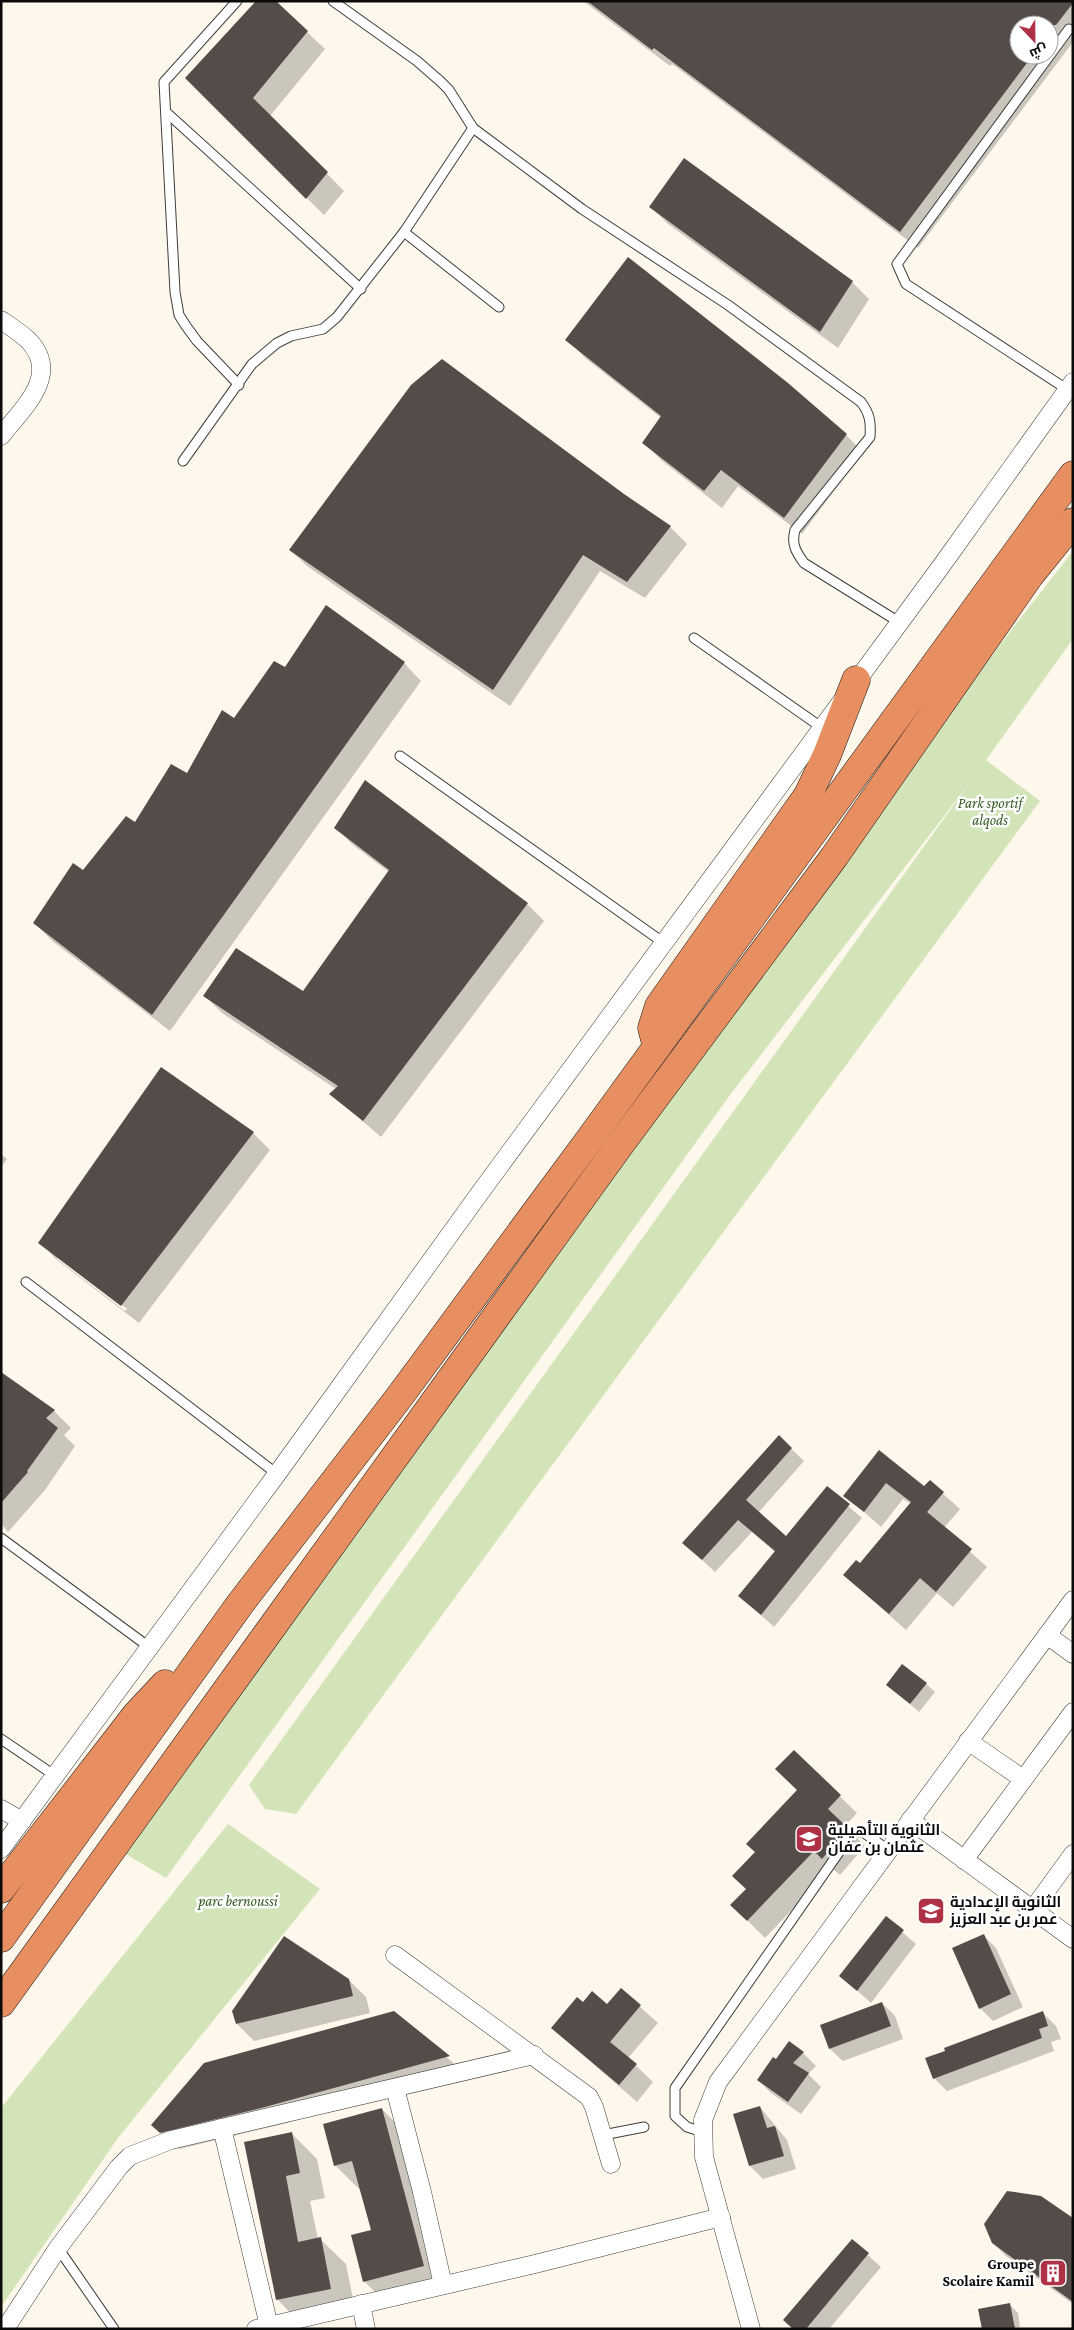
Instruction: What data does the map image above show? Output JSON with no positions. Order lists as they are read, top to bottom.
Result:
{
  "parks": ["Park sportif alqods", "parc bernoussi"],
  "places": {
    "school or university": ["الثانوية التأهيلية عثمان بن عفان", "الثانوية الإعدادية عمر بن عبد العزيز"],
    "building": ["Groupe Scolaire Kamil"]
  },
  "north": "bottom"
}
